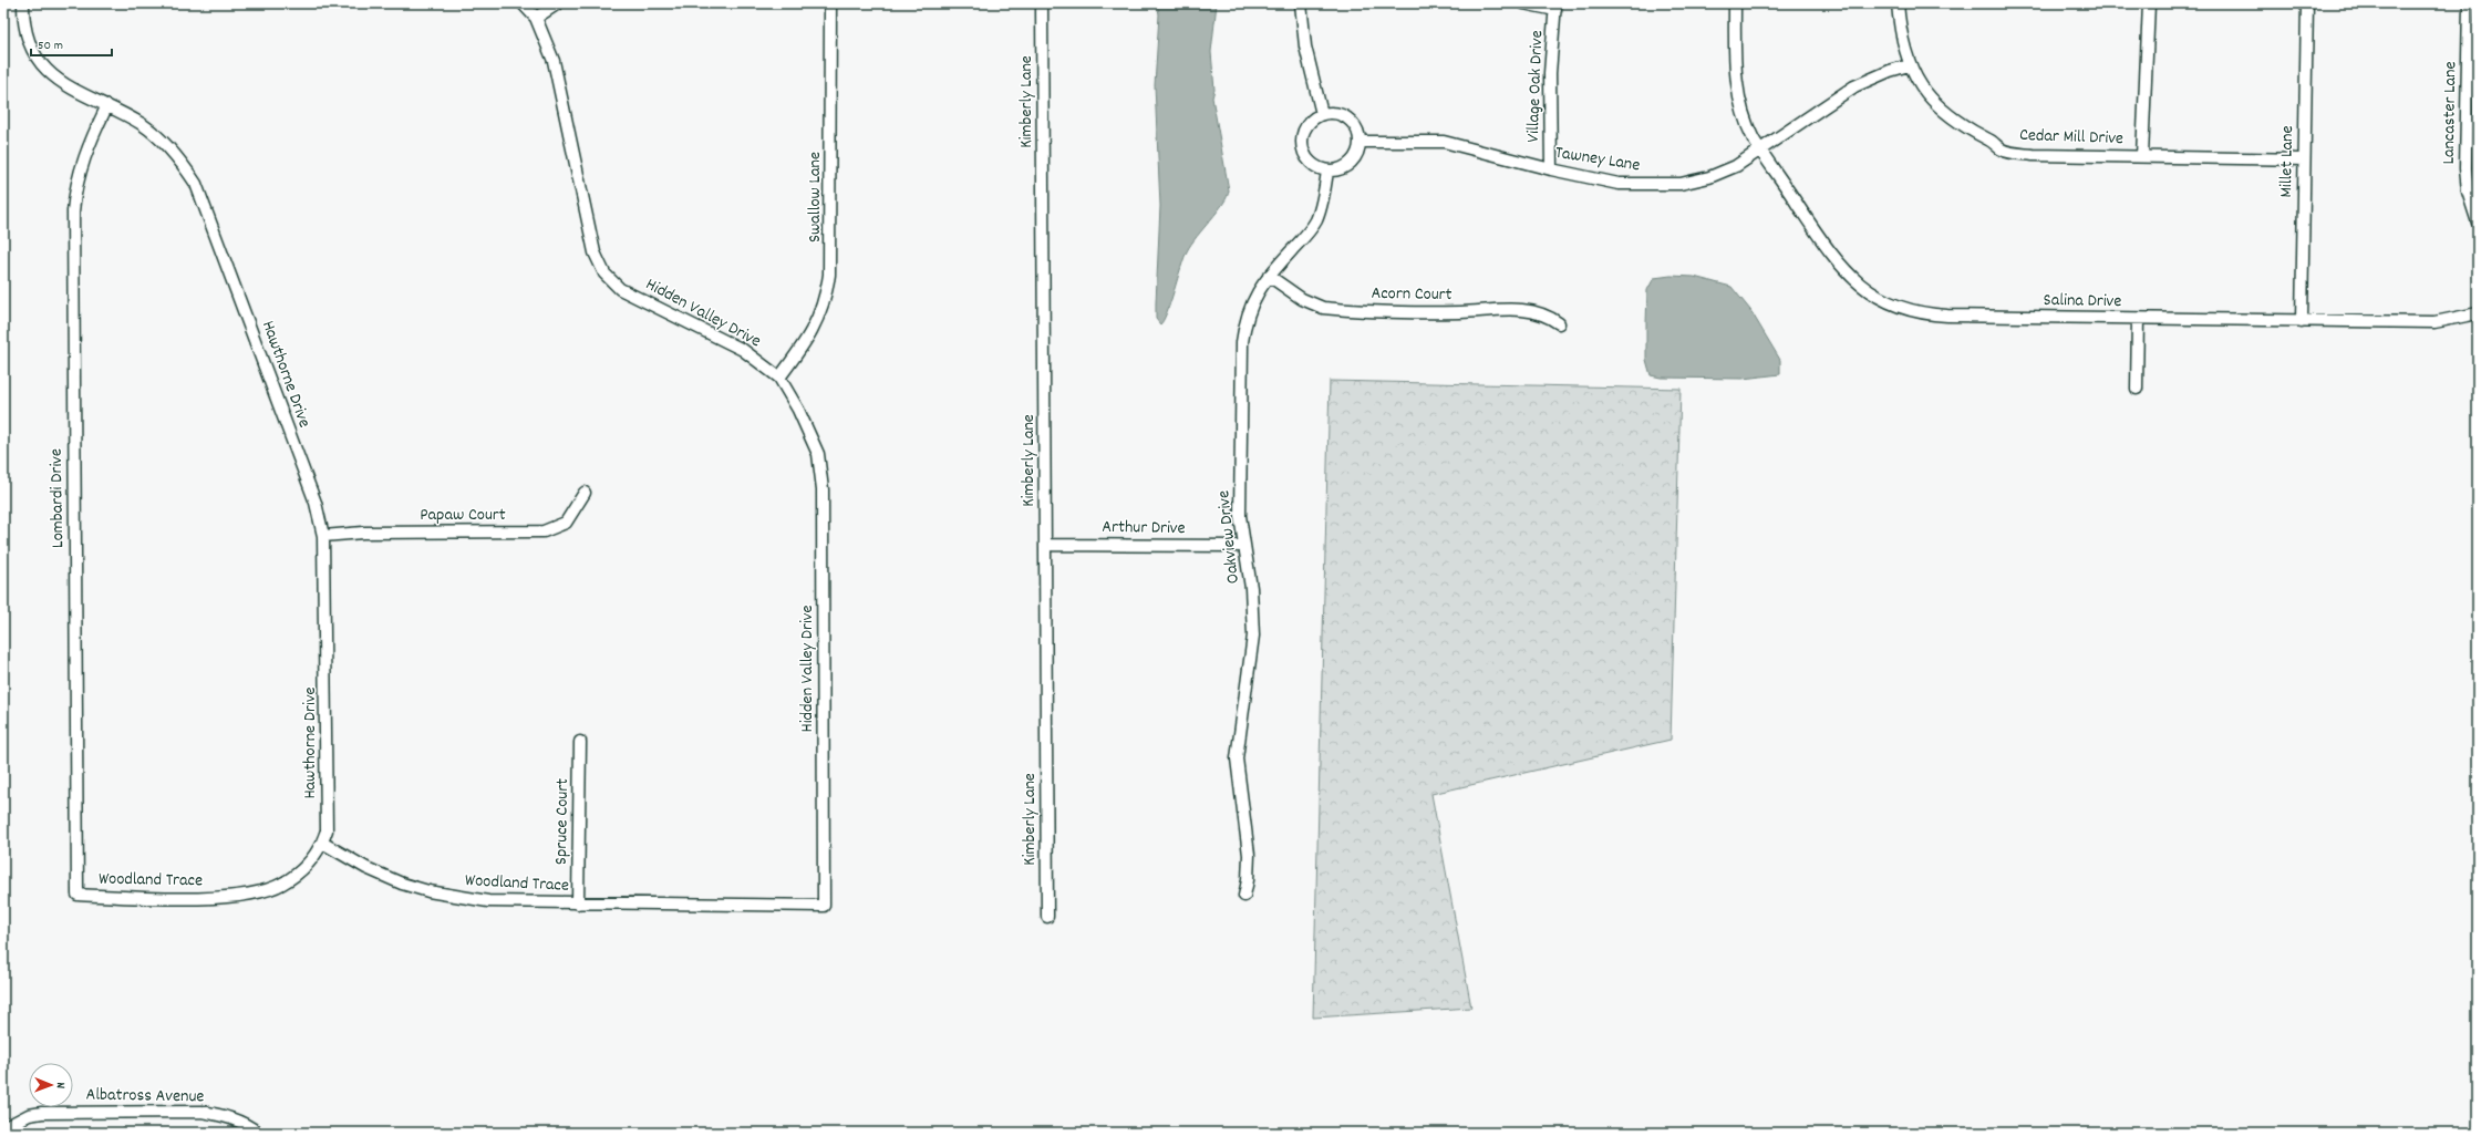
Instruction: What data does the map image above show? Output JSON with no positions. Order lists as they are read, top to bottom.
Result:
{
  "streets": {
    "street": [
      "Village Oak Drive",
      "Kimberly Lane",
      "Lancaster Lane",
      "Cedar Mill Drive",
      "Tawney Lane",
      "Millet Lane",
      "Swallow Lane",
      "Acorn Court",
      "Salina Drive",
      "Hidden Valley Drive",
      "Hawthorne Drive",
      "Lombardi Drive",
      "Papaw Court",
      "Arthur Drive",
      "Oakview Drive",
      "Spruce Court",
      "Woodland Trace",
      "Albatross Avenue"
    ]
  },
  "crossings": [
    ["Village Oak Drive", "Tawney Lane"],
    ["Kimberly Lane", "Arthur Drive"],
    ["Cedar Mill Drive", "Tawney Lane"],
    ["Cedar Mill Drive", "Millet Lane"],
    ["Tawney Lane", "Salina Drive"],
    ["Tawney Lane", "Oakview Drive"],
    ["Millet Lane", "Salina Drive"],
    ["Swallow Lane", "Hidden Valley Drive"],
    ["Acorn Court", "Oakview Drive"],
    ["Hidden Valley Drive", "Woodland Trace"],
    ["Hawthorne Drive", "Lombardi Drive"],
    ["Hawthorne Drive", "Papaw Court"],
    ["Hawthorne Drive", "Woodland Trace"],
    ["Lombardi Drive", "Woodland Trace"],
    ["Arthur Drive", "Oakview Drive"],
    ["Spruce Court", "Woodland Trace"]
  ],
  "scale_bar": "50 m",
  "north": "right"
}
